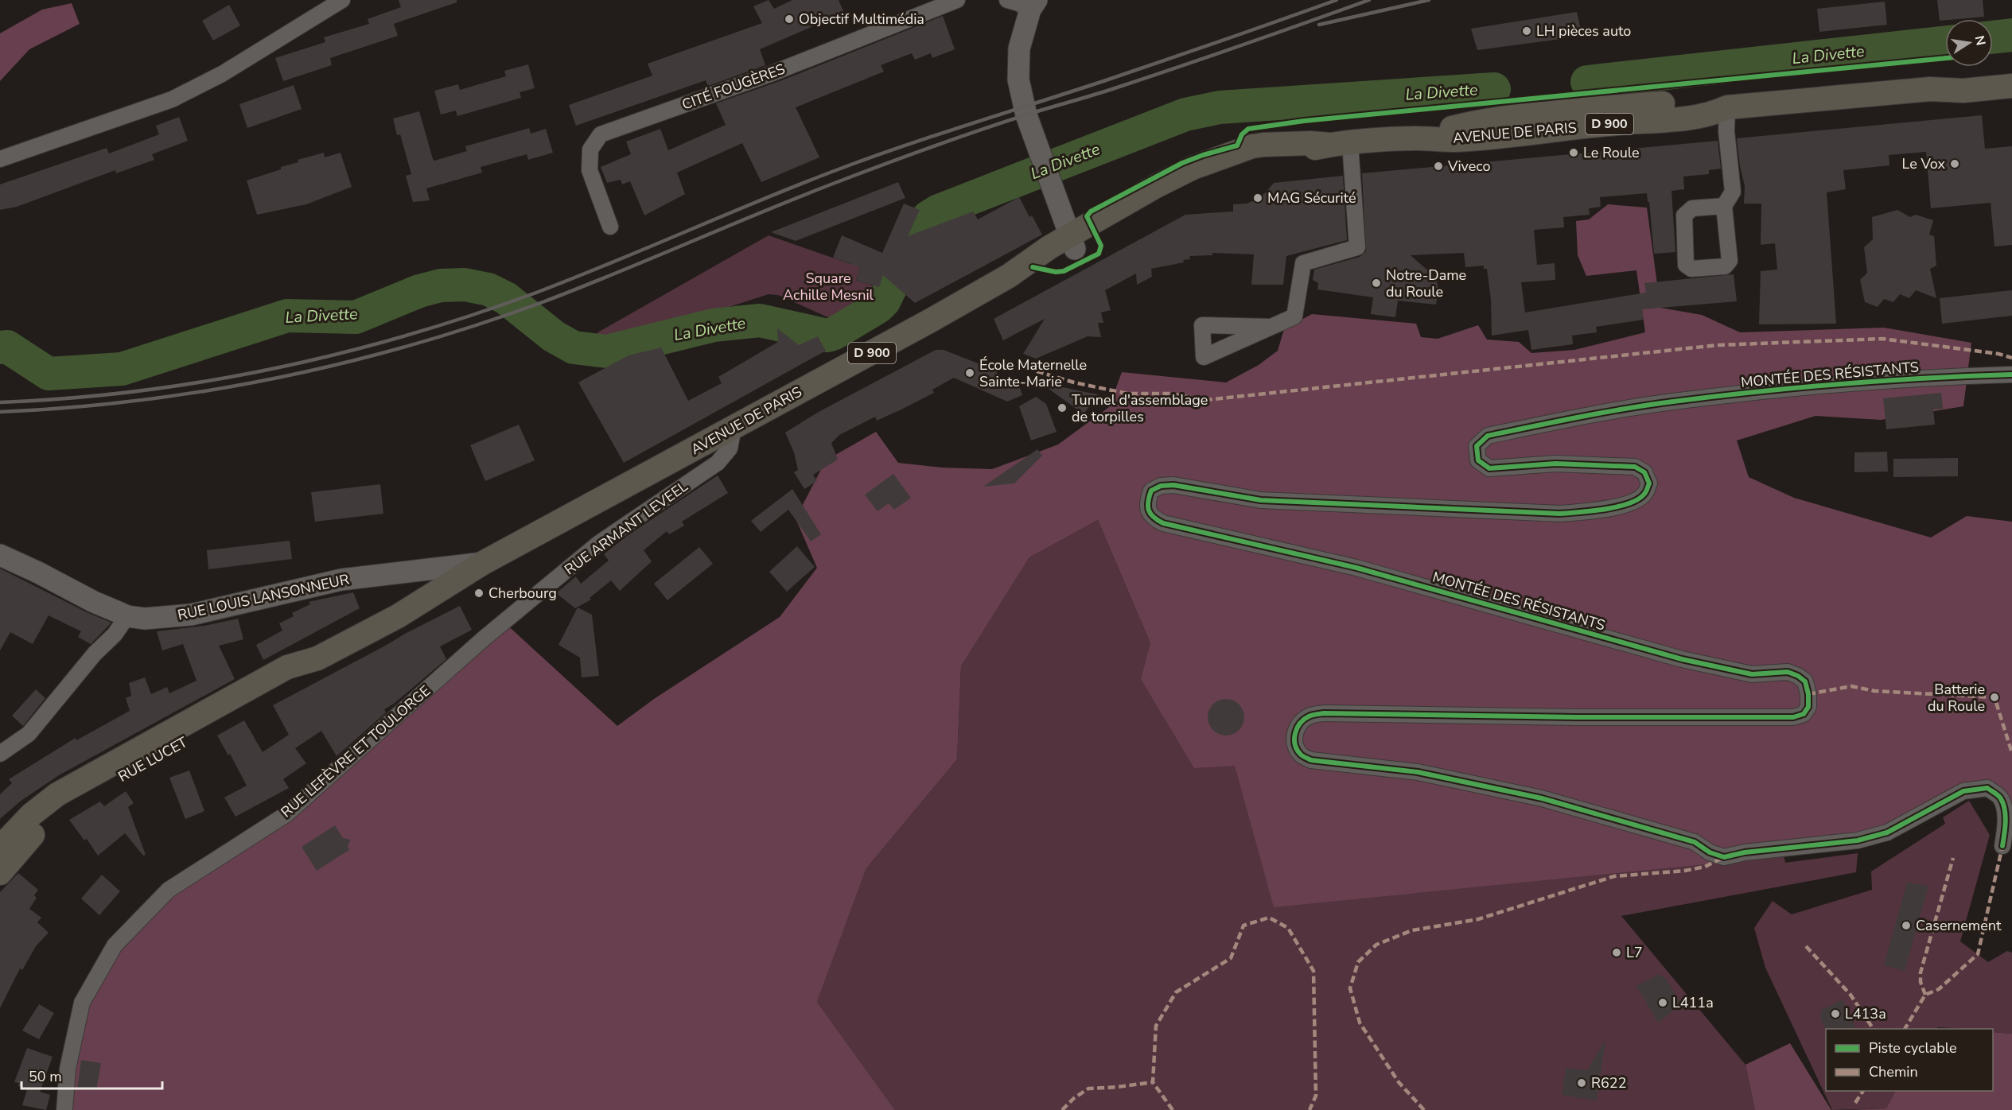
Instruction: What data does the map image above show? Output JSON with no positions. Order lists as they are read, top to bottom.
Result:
{
  "streets": {
    "main road": [
      "D 900",
      "AVENUE DE PARIS",
      "RUE LOUIS LANSONNEUR",
      "RUE LUCET"
    ],
    "street": [
      "CITÉ FOUGÈRES",
      "MONTÉE DES RÉSISTANTS",
      "RUE ARMANT LEVEEL",
      "RUE LEFÈVRE ET TOULORGE"
    ]
  },
  "crossings": [
    ["AVENUE DE PARIS", "RUE ARMANT LEVEEL"],
    ["AVENUE DE PARIS", "RUE LOUIS LANSONNEUR"],
    ["AVENUE DE PARIS", "RUE LUCET"],
    ["RUE ARMANT LEVEEL", "RUE LEFÈVRE ET TOULORGE"],
    ["RUE LOUIS LANSONNEUR", "RUE LUCET"]
  ],
  "water": ["La Divette"],
  "parks": ["Square Achille Mesnil"],
  "places": [
    "Objectif Multimédia",
    "LH pièces auto",
    "Le Roule",
    "Le Vox",
    "Viveco",
    "MAG Sécurité",
    "Notre-Dame du Roule",
    "École Maternelle Sainte-Marie",
    "Tunnel d'assemblage de torpilles",
    "Cherbourg",
    "Batterie du Roule",
    "Casernement",
    "L7",
    "L411a",
    "L413a",
    "R622"
  ],
  "legend": ["Piste cyclable", "Chemin"],
  "scale_bar": "50 m",
  "north": "right"
}
